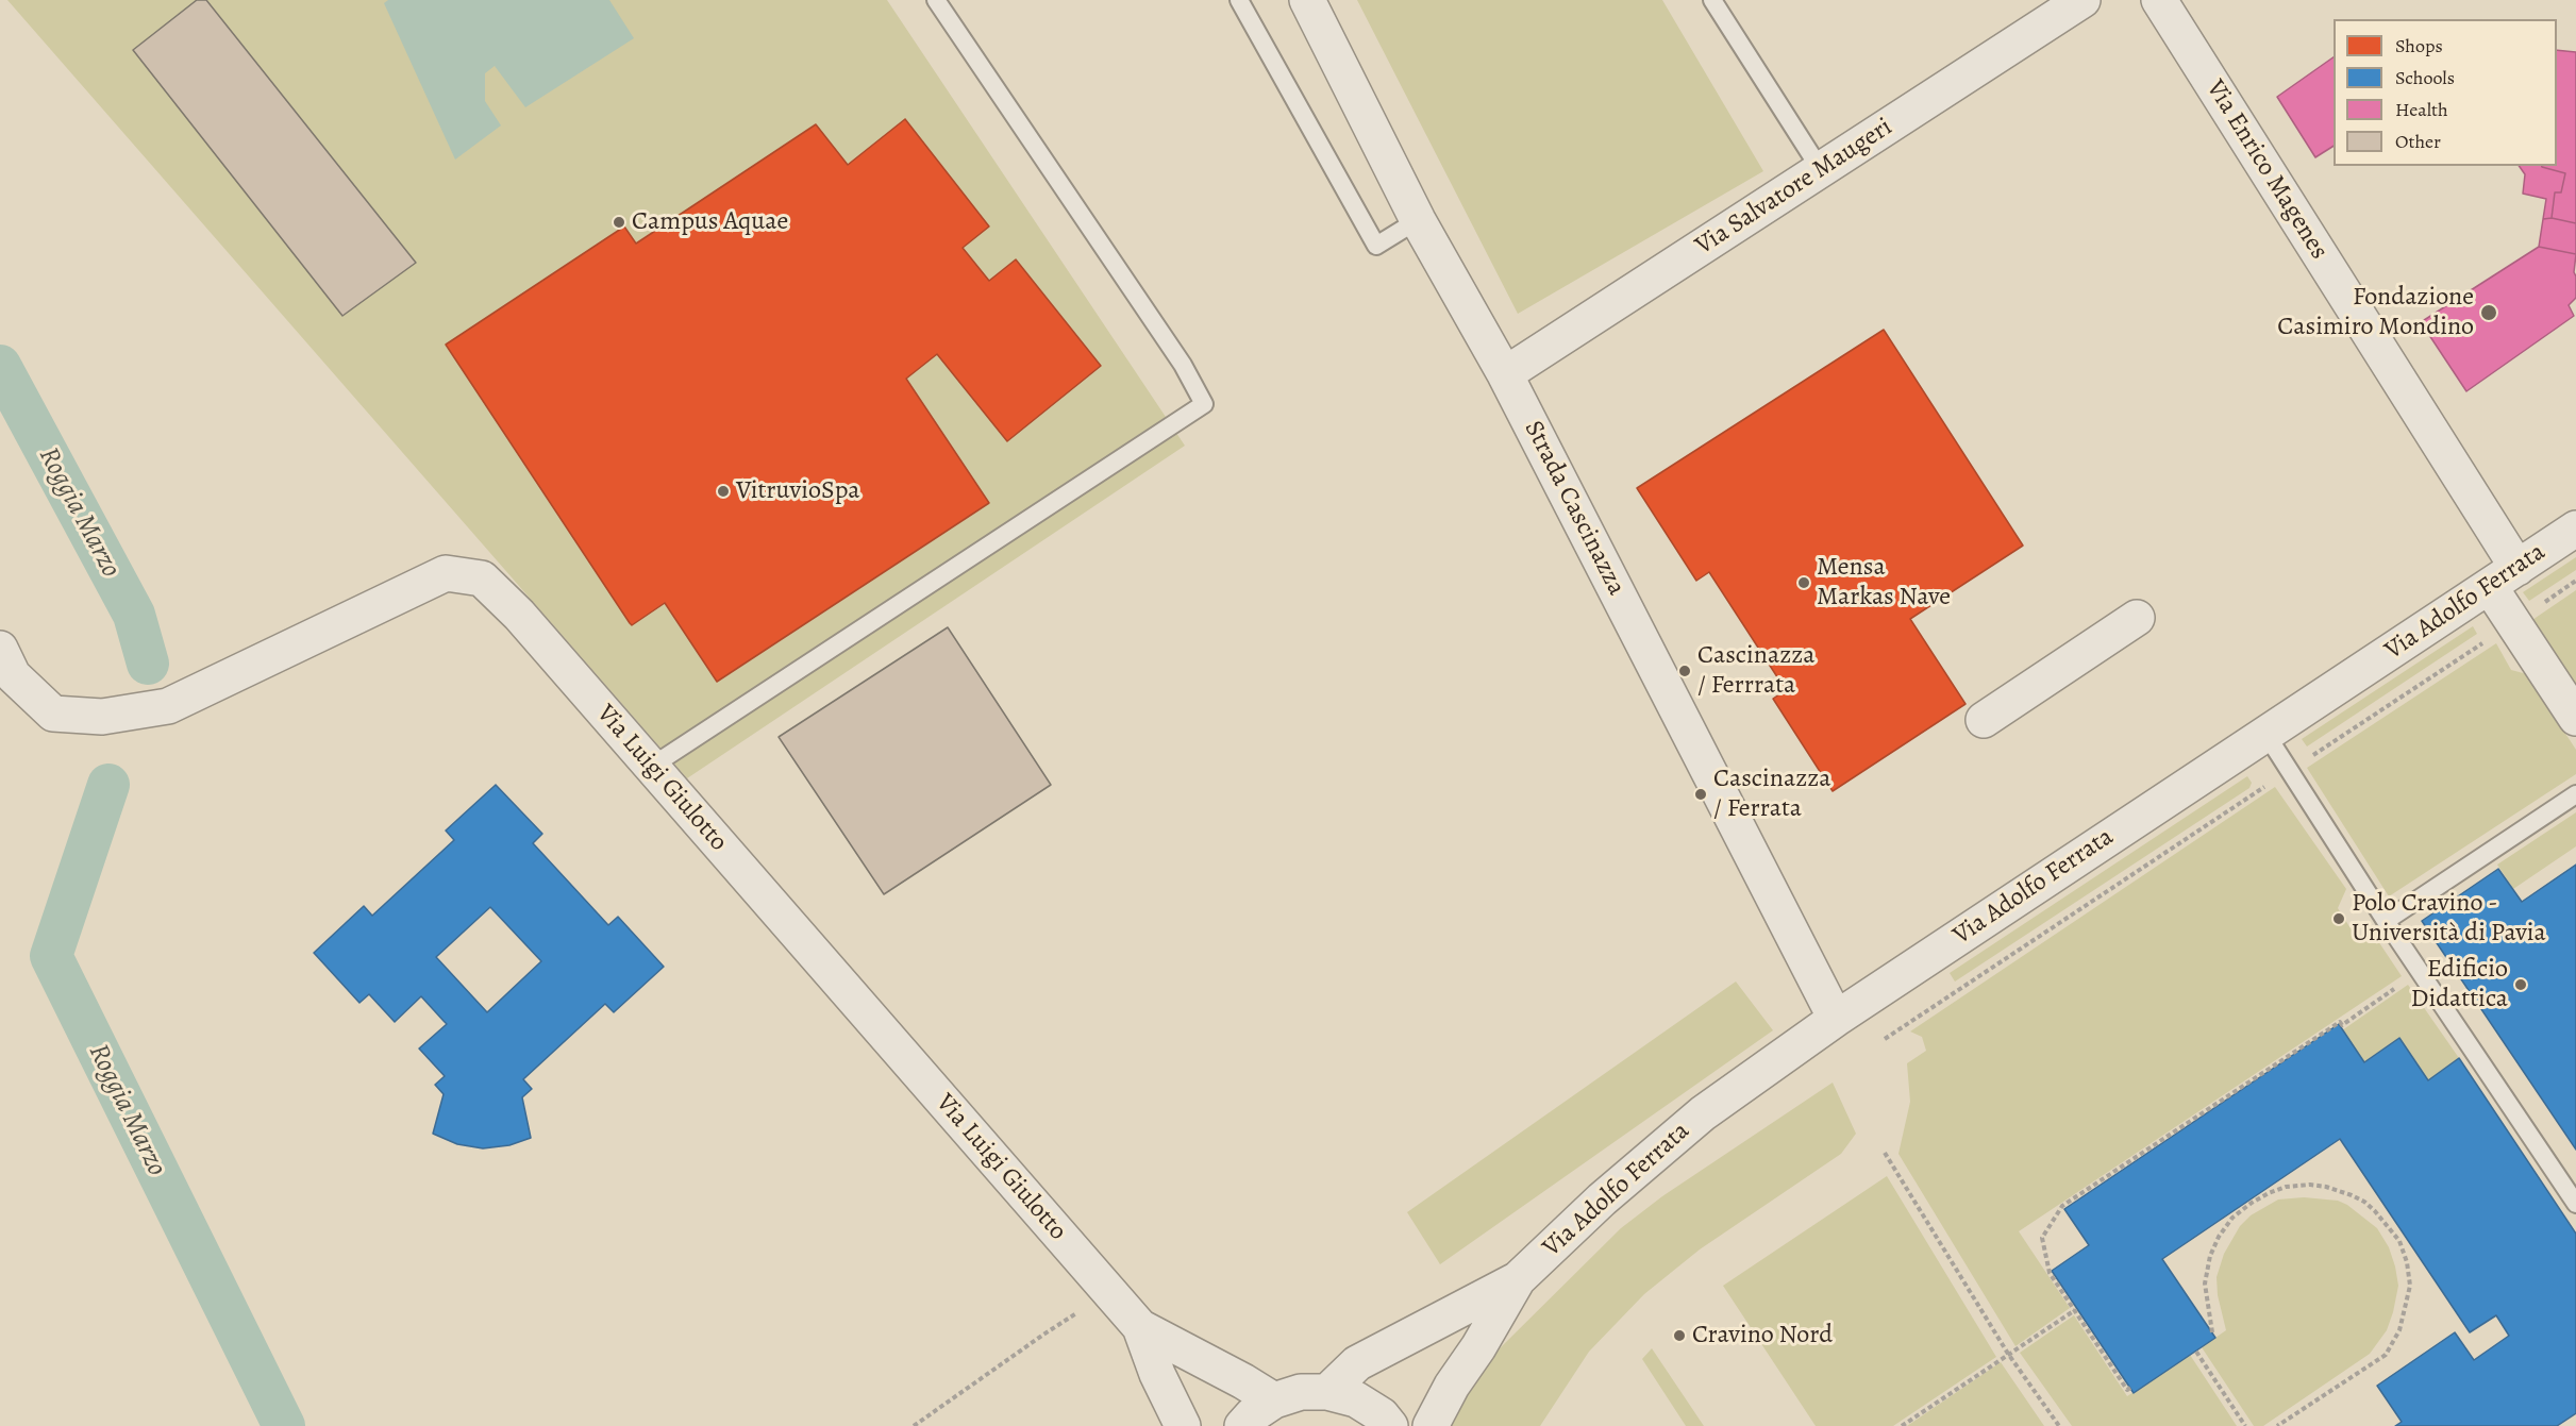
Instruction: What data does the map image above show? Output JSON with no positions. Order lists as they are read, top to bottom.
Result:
{
  "streets": {
    "street": [
      "Via Enrico Magenes",
      "Via Salvatore Maugeri",
      "Strada Cascinazza",
      "Via Adolfo Ferrata",
      "Via Luigi Giulotto"
    ]
  },
  "crossings": [
    ["Via Enrico Magenes", "Via Adolfo Ferrata"],
    ["Via Salvatore Maugeri", "Strada Cascinazza"],
    ["Strada Cascinazza", "Via Adolfo Ferrata"]
  ],
  "water": ["Roggia Marzo"],
  "places": [
    "Campus Aquae",
    "Fondazione Casimiro Mondino",
    "VitruvioSpa",
    "Mensa Markas Nave",
    "Cascinazza / Ferrrata",
    "Cascinazza / Ferrata",
    "Polo Cravino - Università di Pavia",
    "Edificio Didattica",
    "Cravino Nord"
  ],
  "legend": [
    "Shops",
    "Schools",
    "Health",
    "Other"
  ]
}
